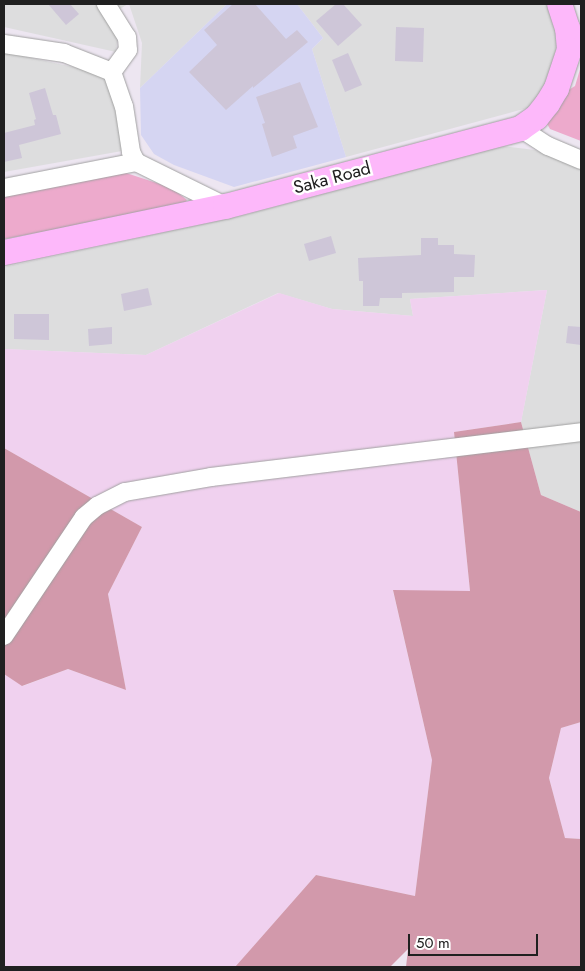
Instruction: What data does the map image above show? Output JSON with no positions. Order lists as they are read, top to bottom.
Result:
{
  "streets": {
    "main road": ["Saka Road"]
  },
  "scale_bar": "50 m"
}
